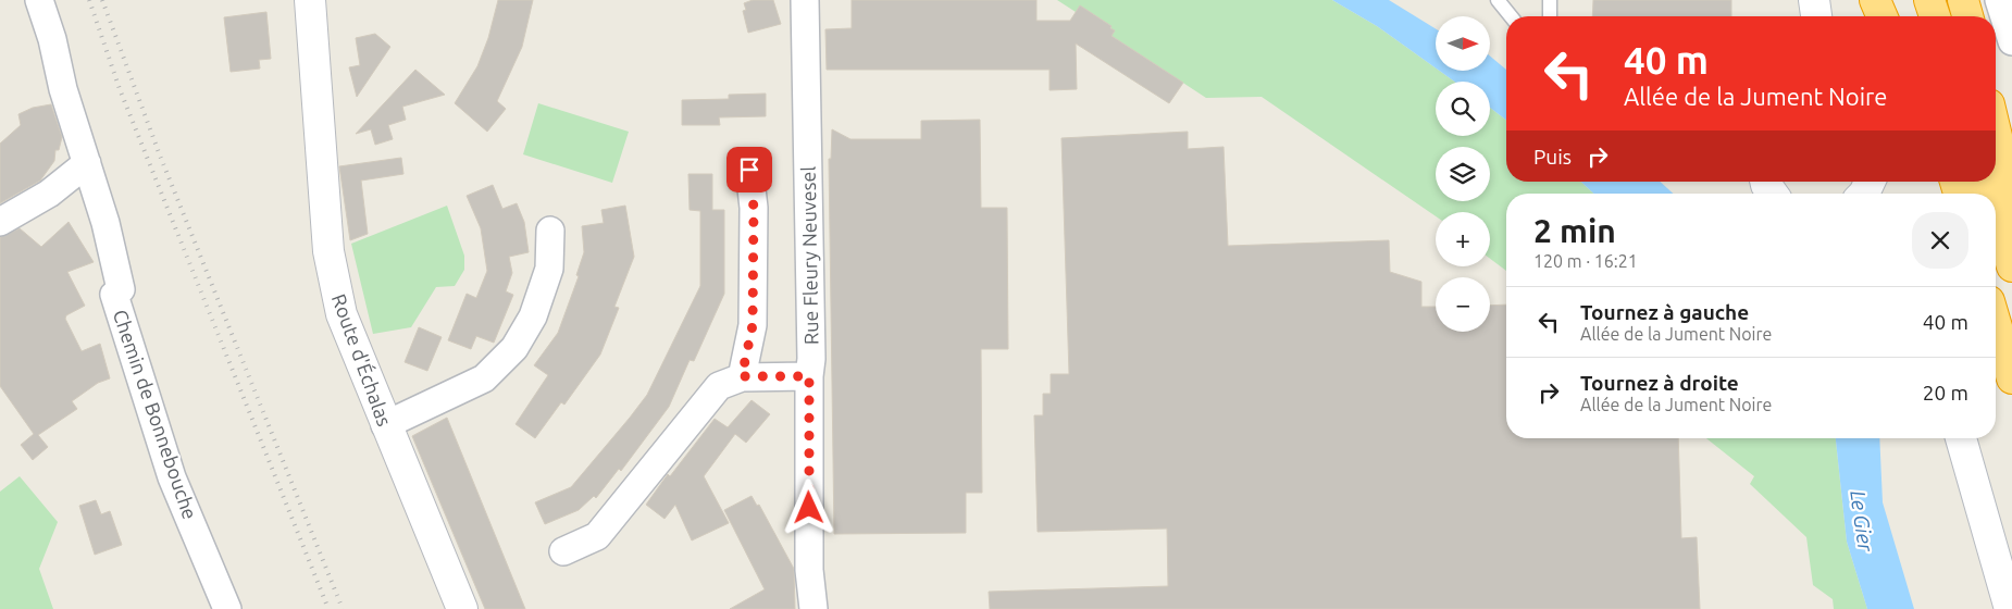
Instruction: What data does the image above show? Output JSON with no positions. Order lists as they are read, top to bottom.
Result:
{
  "streets": {
    "street": ["Rue Fleury Neuvesel", "Route d'Échalas", "Chemin de Bonnebouche"]
  },
  "water": ["Le Gier"],
  "north": "right",
  "page": {
    "map_buttons": ["+", "−"],
    "turn": ["40 m", "Allée de la Jument Noire"],
    "then": "Puis",
    "heading": ["2 min", "120 m · 16:21"],
    "list": [
      {
        "name": "Tournez à gauche",
        "note": "Allée de la Jument Noire",
        "value": "40 m"
      },
      {
        "name": "Tournez à droite",
        "note": "Allée de la Jument Noire",
        "value": "20 m"
      }
    ]
  }
}
